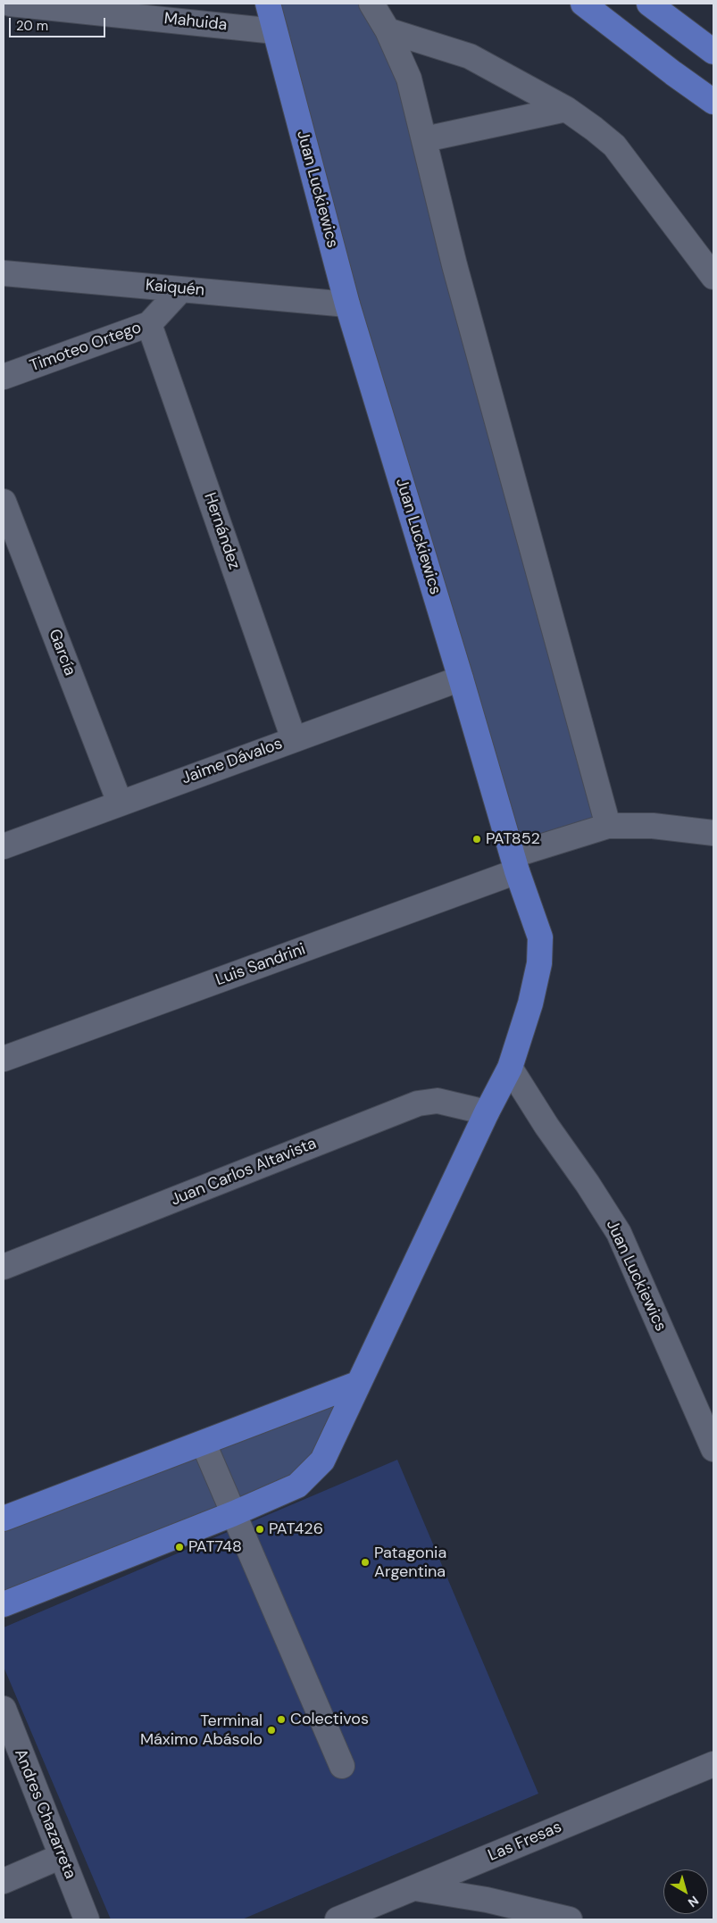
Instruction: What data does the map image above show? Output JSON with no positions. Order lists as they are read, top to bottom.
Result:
{
  "streets": {
    "main road": ["Juan Luckiewics"],
    "street": [
      "Mahuida",
      "Kaiquén",
      "Timoteo Ortego",
      "Hernández",
      "García",
      "Jaime Dávalos",
      "Luis Sandrini",
      "Juan Carlos Altavista",
      "Andres Chazarreta",
      "Las Fresas"
    ]
  },
  "crossings": [
    ["Mahuida", "Juan Luckiewics"],
    ["Juan Luckiewics", "Kaiquén"],
    ["Juan Luckiewics", "Jaime Dávalos"],
    ["Juan Luckiewics", "Luis Sandrini"],
    ["Juan Luckiewics", "Juan Carlos Altavista"],
    ["Kaiquén", "Timoteo Ortego"],
    ["Timoteo Ortego", "Hernández"],
    ["Hernández", "Jaime Dávalos"],
    ["García", "Jaime Dávalos"]
  ],
  "places": [
    "PAT852",
    "PAT426",
    "PAT748",
    "Patagonia Argentina",
    "Colectivos",
    "Terminal Máximo Abásolo"
  ],
  "scale_bar": "20 m",
  "north": "bottom right"
}
